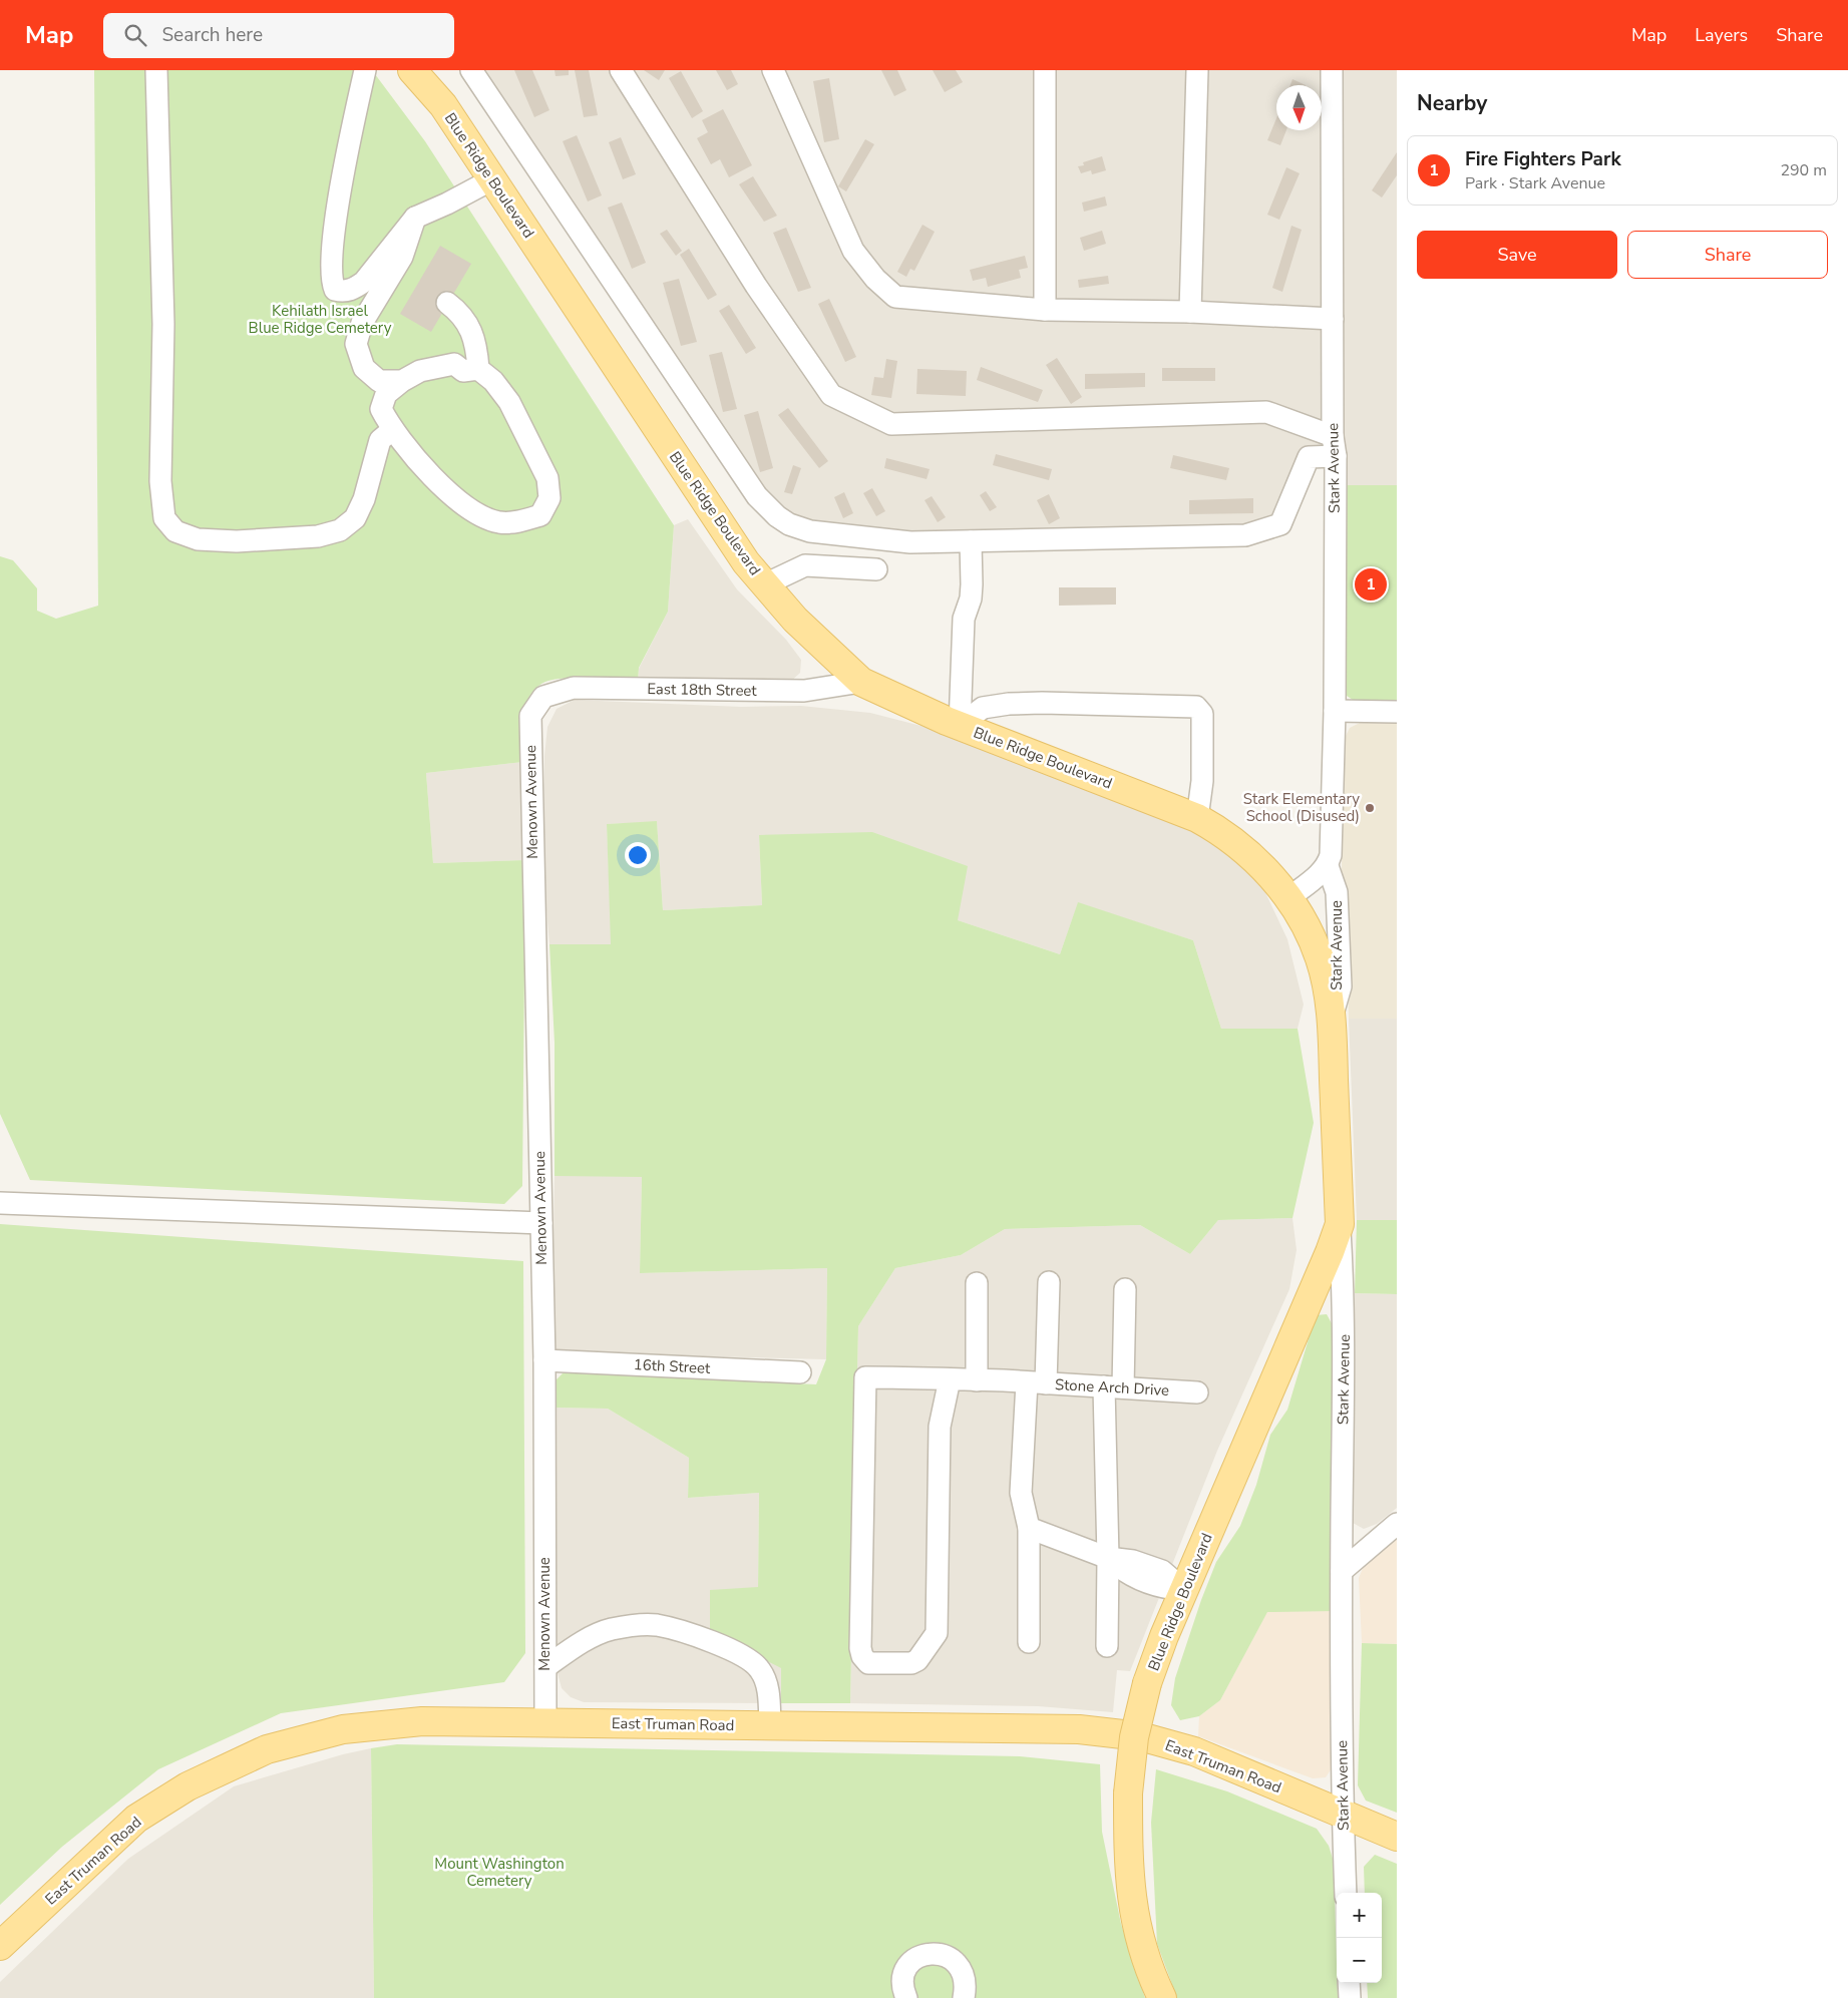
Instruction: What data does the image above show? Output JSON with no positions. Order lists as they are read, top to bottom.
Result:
{
  "streets": {
    "main road": ["Blue Ridge Boulevard", "Stark Avenue", "East Truman Road"],
    "street": [
      "East 18th Street",
      "Menown Avenue",
      "16th Street",
      "Stone Arch Drive"
    ]
  },
  "crossings": [
    ["Blue Ridge Boulevard", "Stark Avenue"],
    ["Blue Ridge Boulevard", "East 18th Street"],
    ["Stark Avenue", "East Truman Road"],
    ["East 18th Street", "Menown Avenue"],
    ["Menown Avenue", "16th Street"],
    ["Menown Avenue", "East Truman Road"]
  ],
  "parks": ["Kehilath Israel Blue Ridge Cemetery", "Mount Washington Cemetery"],
  "places": ["Stark Elementary School (Disused)"],
  "north": "bottom",
  "page": {
    "header": "Map",
    "search": "Search here",
    "nav": ["Map", "Layers", "Share"],
    "heading": "Nearby",
    "list": [
      {
        "mark": "1",
        "name": "Fire Fighters Park",
        "note": "Park · Stark Avenue",
        "value": "290 m"
      }
    ],
    "buttons": ["Save", "Share"],
    "pins": "1",
    "map_buttons": ["+", "−"]
  }
}
